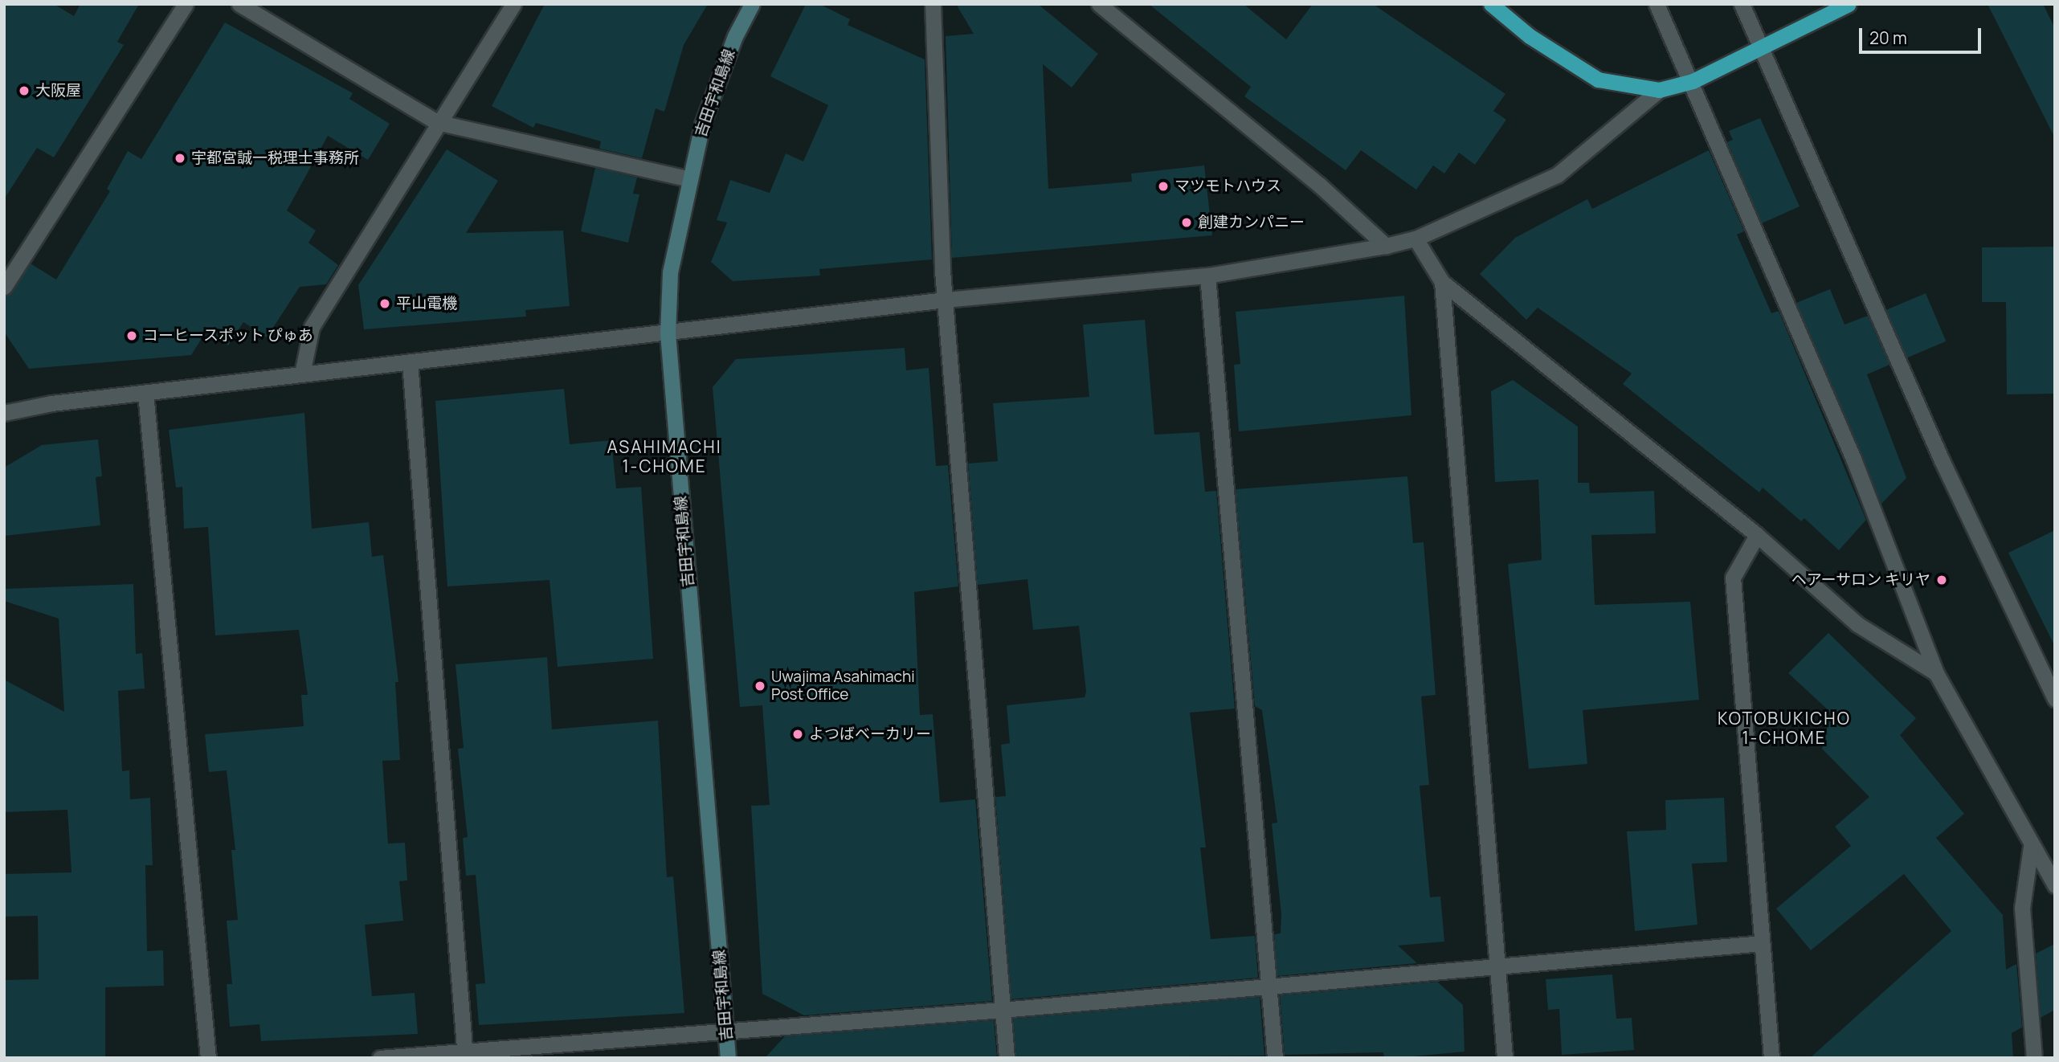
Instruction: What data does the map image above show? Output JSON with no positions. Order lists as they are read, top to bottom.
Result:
{
  "streets": {
    "main road": ["吉田宇和島線"]
  },
  "districts": ["ASAHIMACHI 1-CHOME", "KOTOBUKICHO 1-CHOME"],
  "places": [
    "大阪屋",
    "宇都宮誠一税理士事務所",
    "マツモトハウス",
    "創建カンパニー",
    "平山電機",
    "コーヒースポット ぴゅあ",
    "ヘアーサロン キリヤ",
    "Uwajima Asahimachi Post Office",
    "よつばベーカリー"
  ],
  "scale_bar": "20 m"
}
